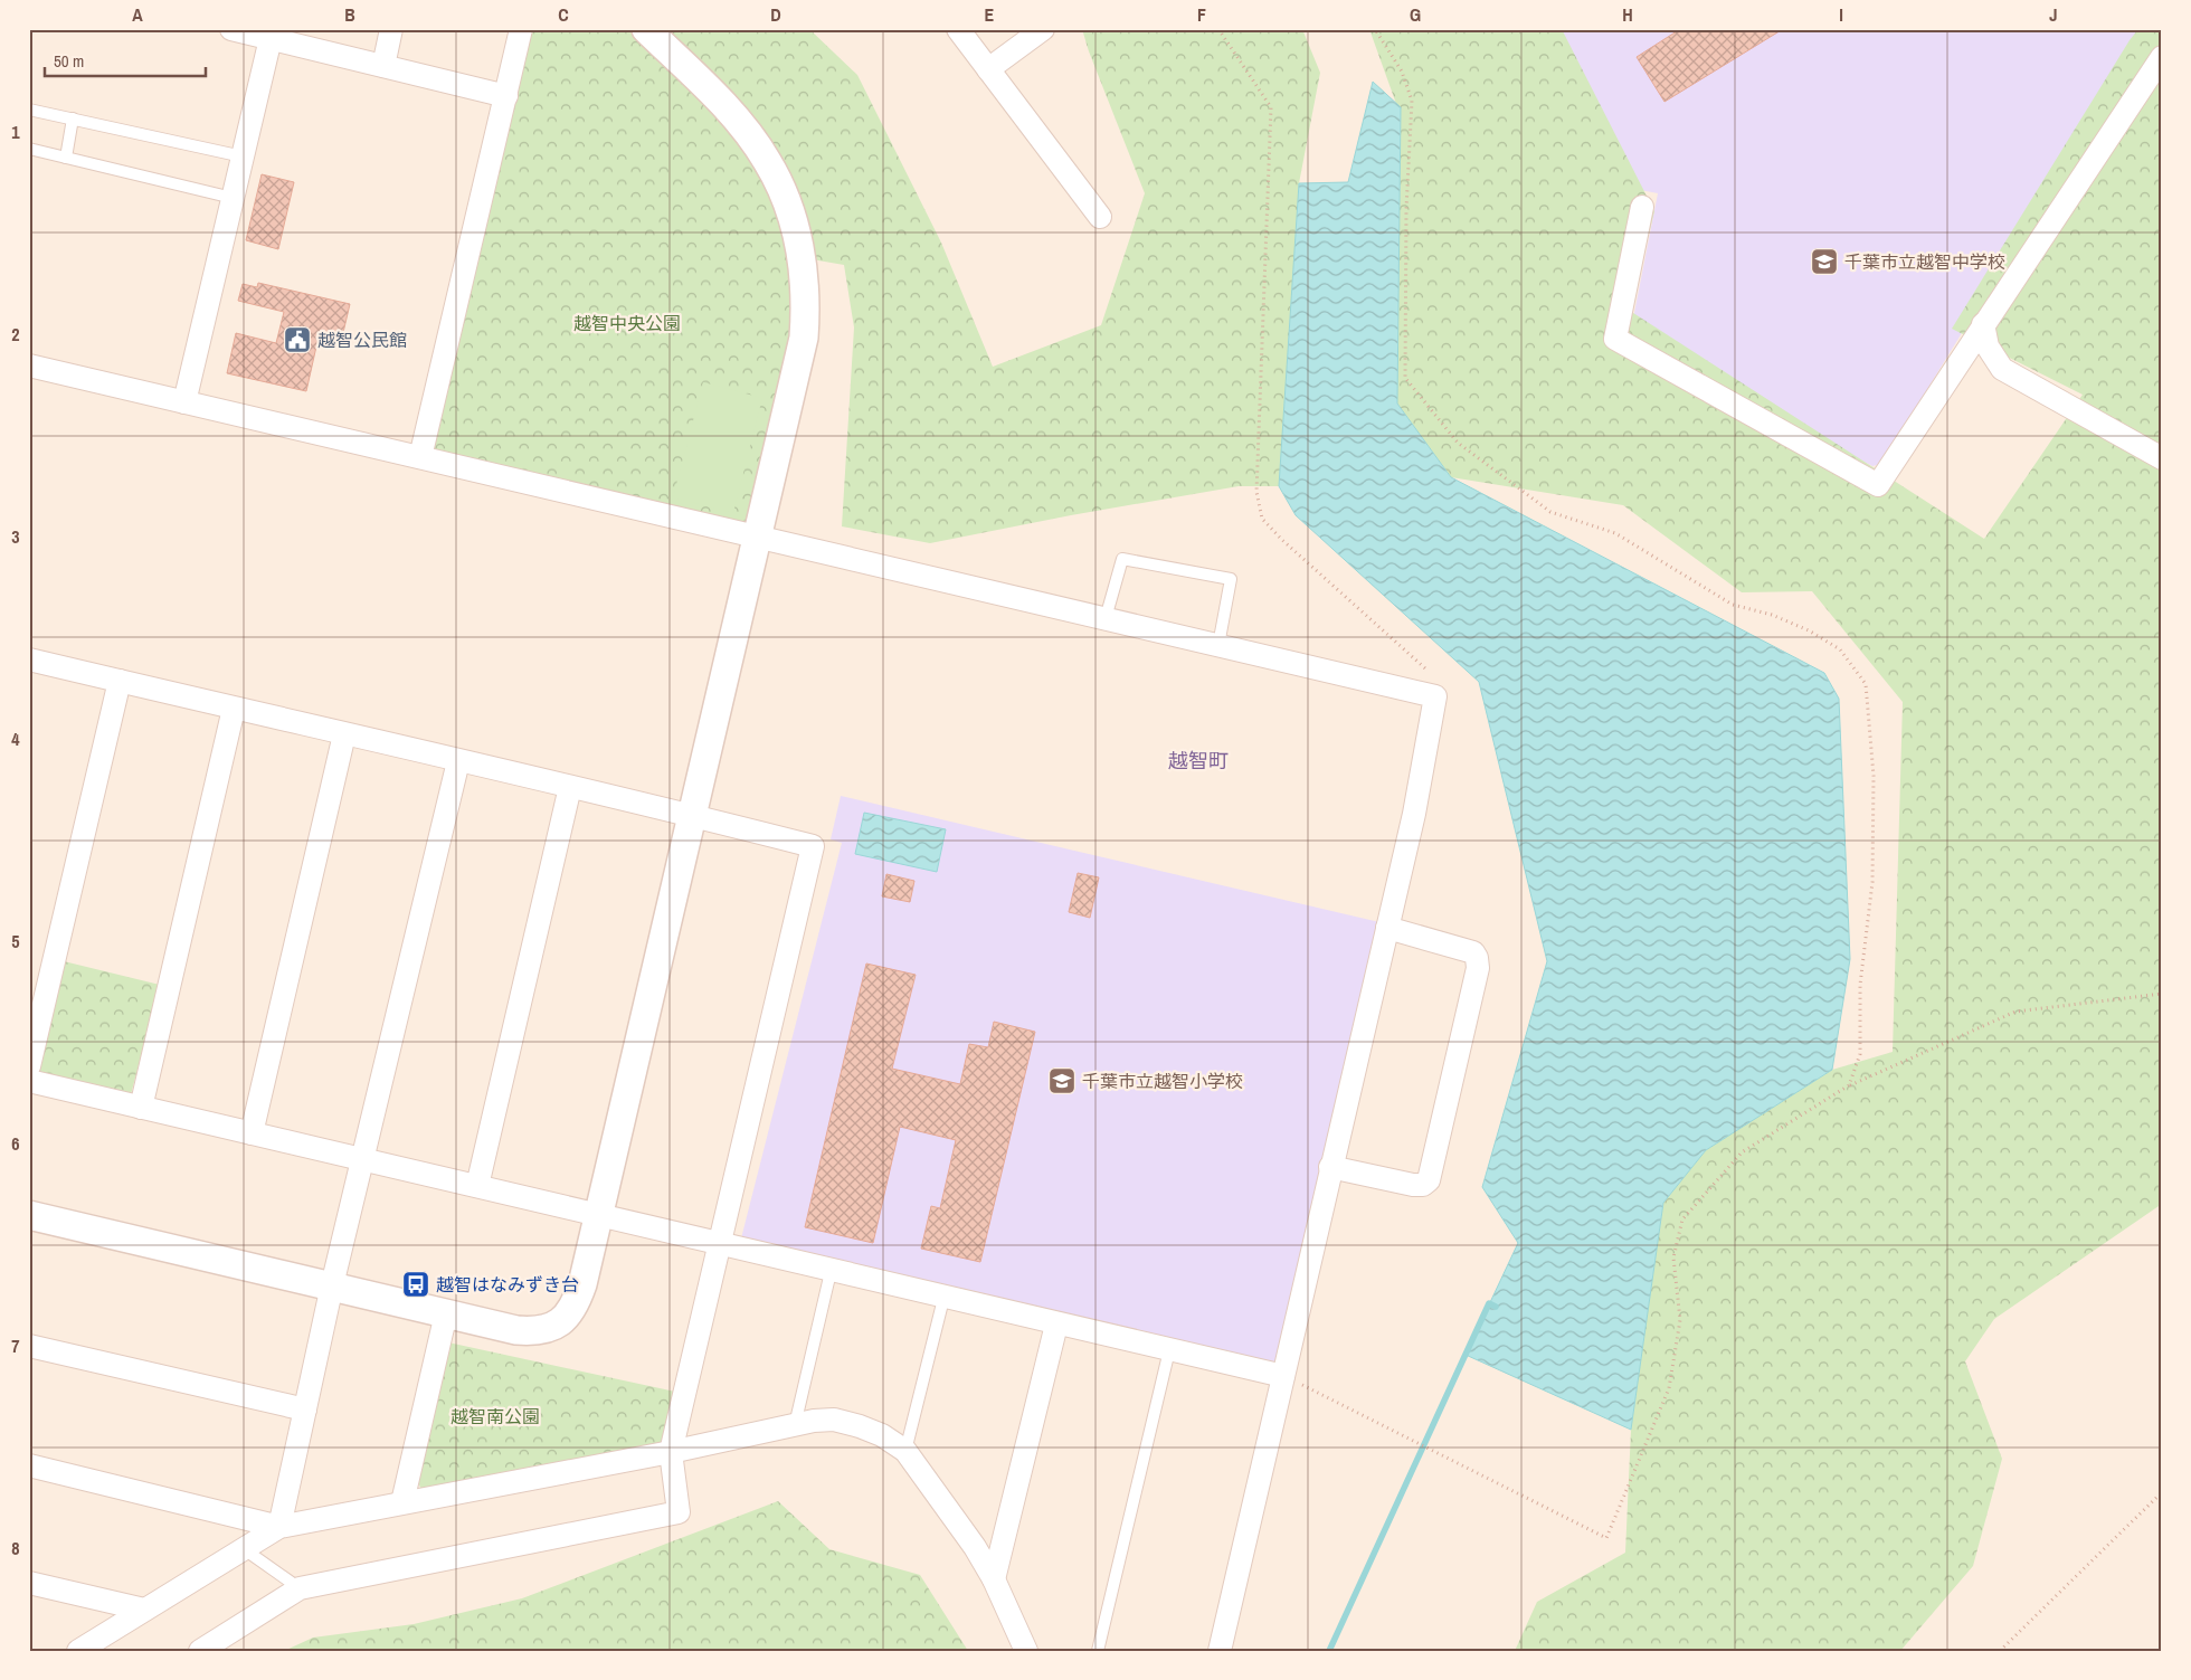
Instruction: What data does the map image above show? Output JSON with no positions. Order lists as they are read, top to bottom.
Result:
{
  "districts": ["越智町"],
  "parks": ["越智中央公園", "越智南公園"],
  "places": {
    "school or university": ["千葉市立越智中学校", "千葉市立越智小学校"],
    "public building": ["越智公民館"],
    "bus stop": ["越智はなみずき台"]
  },
  "scale_bar": "50 m",
  "grid": {
    "columns": [
      "A",
      "B",
      "C",
      "D",
      "E",
      "F",
      "G",
      "H",
      "I",
      "J"
    ],
    "rows": [
      "1",
      "2",
      "3",
      "4",
      "5",
      "6",
      "7",
      "8"
    ]
  }
}
